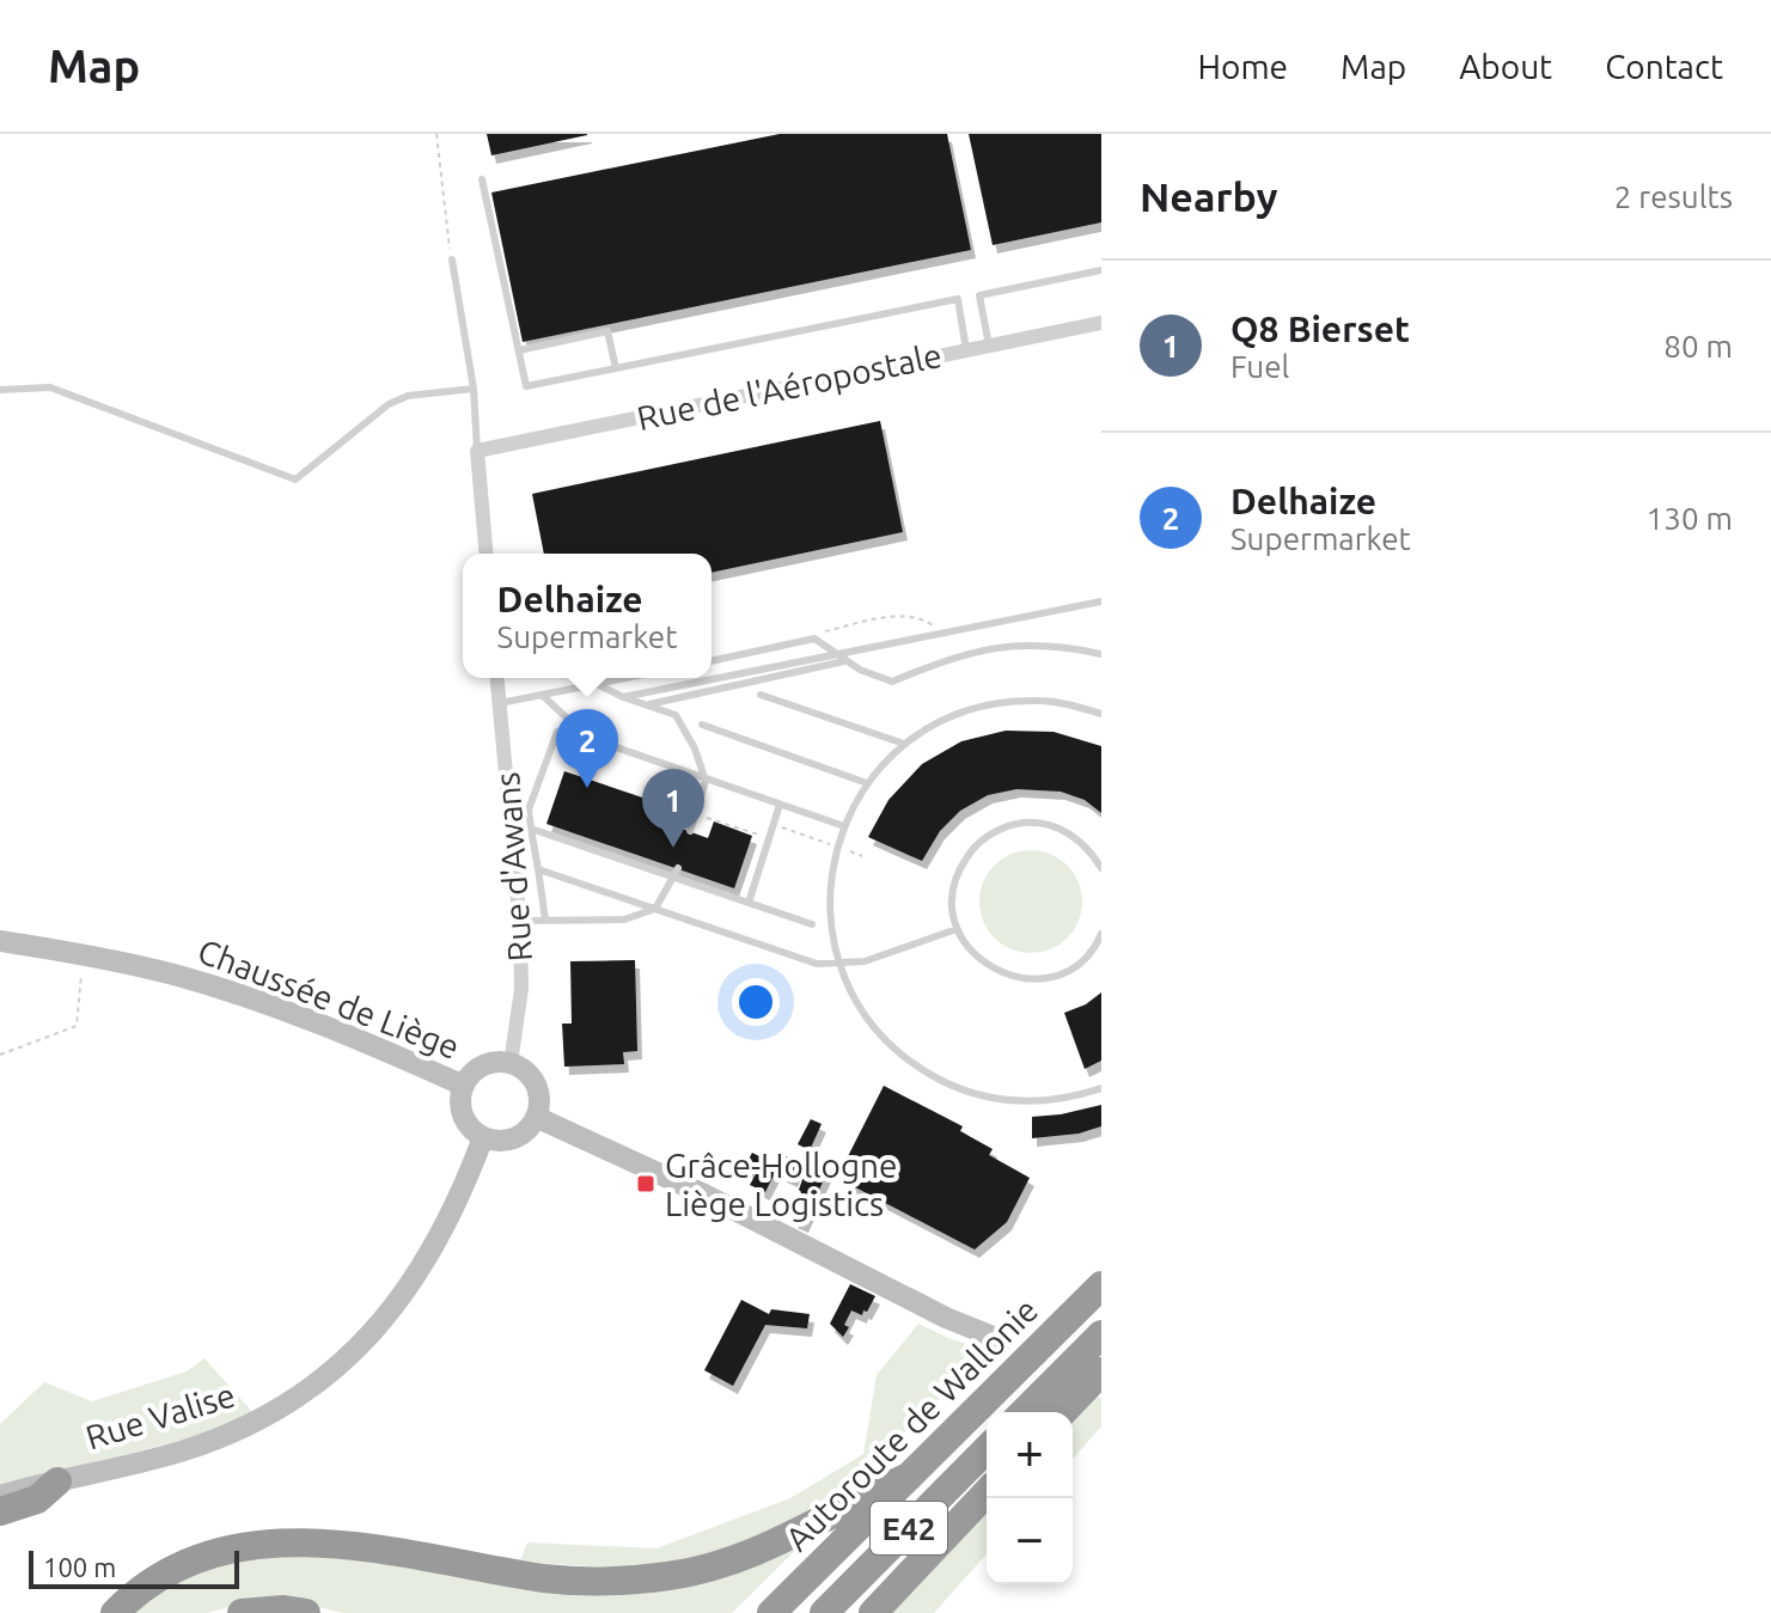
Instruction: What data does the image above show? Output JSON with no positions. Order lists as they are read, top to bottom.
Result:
{
  "streets": {
    "highway": ["Autoroute de Wallonie", "E42"],
    "main road": ["Chaussée de Liège", "Rue Valise"],
    "street": ["Rue de l'Aéropostale", "Rue d'Awans"]
  },
  "crossings": [
    ["Rue d'Awans", "Chaussée de Liège"],
    ["Rue d'Awans", "Rue Valise"],
    ["Chaussée de Liège", "Rue Valise"]
  ],
  "places": {
    "transit": ["Grâce-Hollogne Liège Logistics"]
  },
  "scale_bar": "100 m",
  "page": {
    "header": "Map",
    "nav": [
      "Home",
      "Map",
      "About",
      "Contact"
    ],
    "heading": ["Nearby", "2 results"],
    "list": [
      {
        "mark": "1",
        "name": "Q8 Bierset",
        "note": "Fuel",
        "value": "80 m"
      },
      {
        "mark": "2",
        "name": "Delhaize",
        "note": "Supermarket",
        "value": "130 m"
      }
    ],
    "popup": ["Delhaize", "Supermarket"],
    "pins": ["2", "1"],
    "map_buttons": ["+", "−"],
    "scale": "100 m"
  }
}
